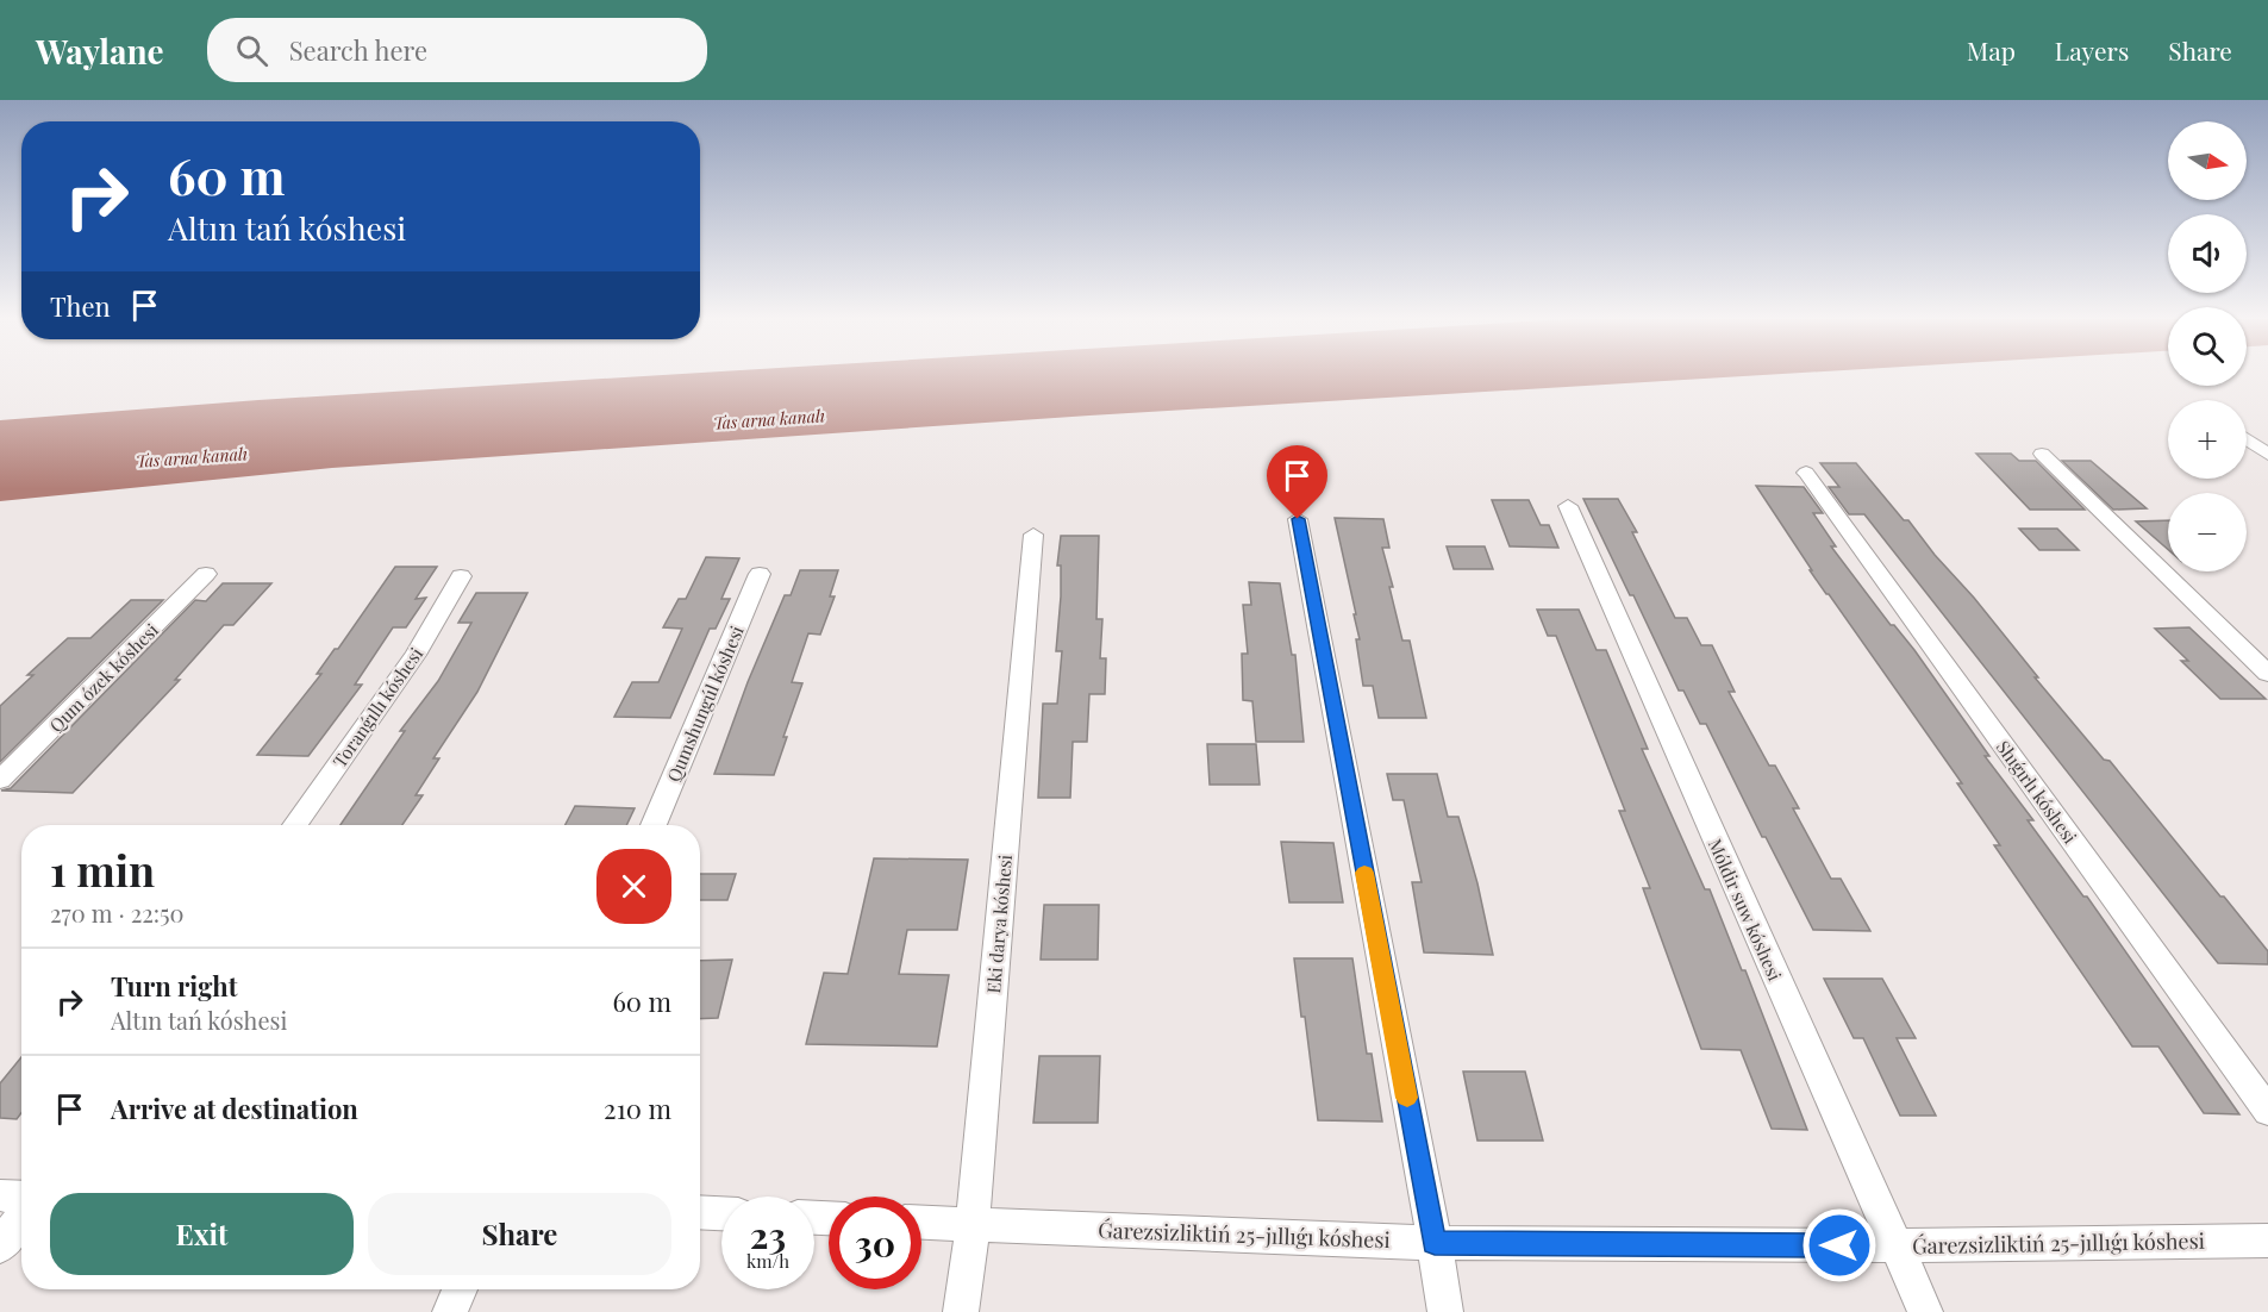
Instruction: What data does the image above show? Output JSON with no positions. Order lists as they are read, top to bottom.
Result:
{
  "streets": {
    "street": [
      "Qum ózek kóshesi",
      "Qumshungúl kóshesi",
      "Toranǵıllı kóshesi",
      "Shıǵırlı kóshesi",
      "Móldir suw kóshesi",
      "Eki darya kóshesi",
      "Ǵarezsizliktiń 25-jıllıǵı kóshesi"
    ]
  },
  "crossings": [
    ["Móldir suw kóshesi", "Ǵarezsizliktiń 25-jıllıǵı kóshesi"],
    ["Eki darya kóshesi", "Ǵarezsizliktiń 25-jıllıǵı kóshesi"]
  ],
  "water": ["Tas arna kanalı"],
  "north": "right",
  "page": {
    "header": "Waylane",
    "search": "Search here",
    "nav": ["Map", "Layers", "Share"],
    "map_buttons": ["+", "−"],
    "turn": ["60 m", "Altın tań kóshesi"],
    "then": "Then",
    "heading": ["1 min", "270 m · 22:50"],
    "list": [
      {
        "name": "Turn right",
        "note": "Altın tań kóshesi",
        "value": "60 m"
      },
      {
        "name": "Arrive at destination",
        "value": "210 m"
      }
    ],
    "buttons": ["Exit", "Share"],
    "speed": "23 km/h",
    "limit": "30"
  }
}
